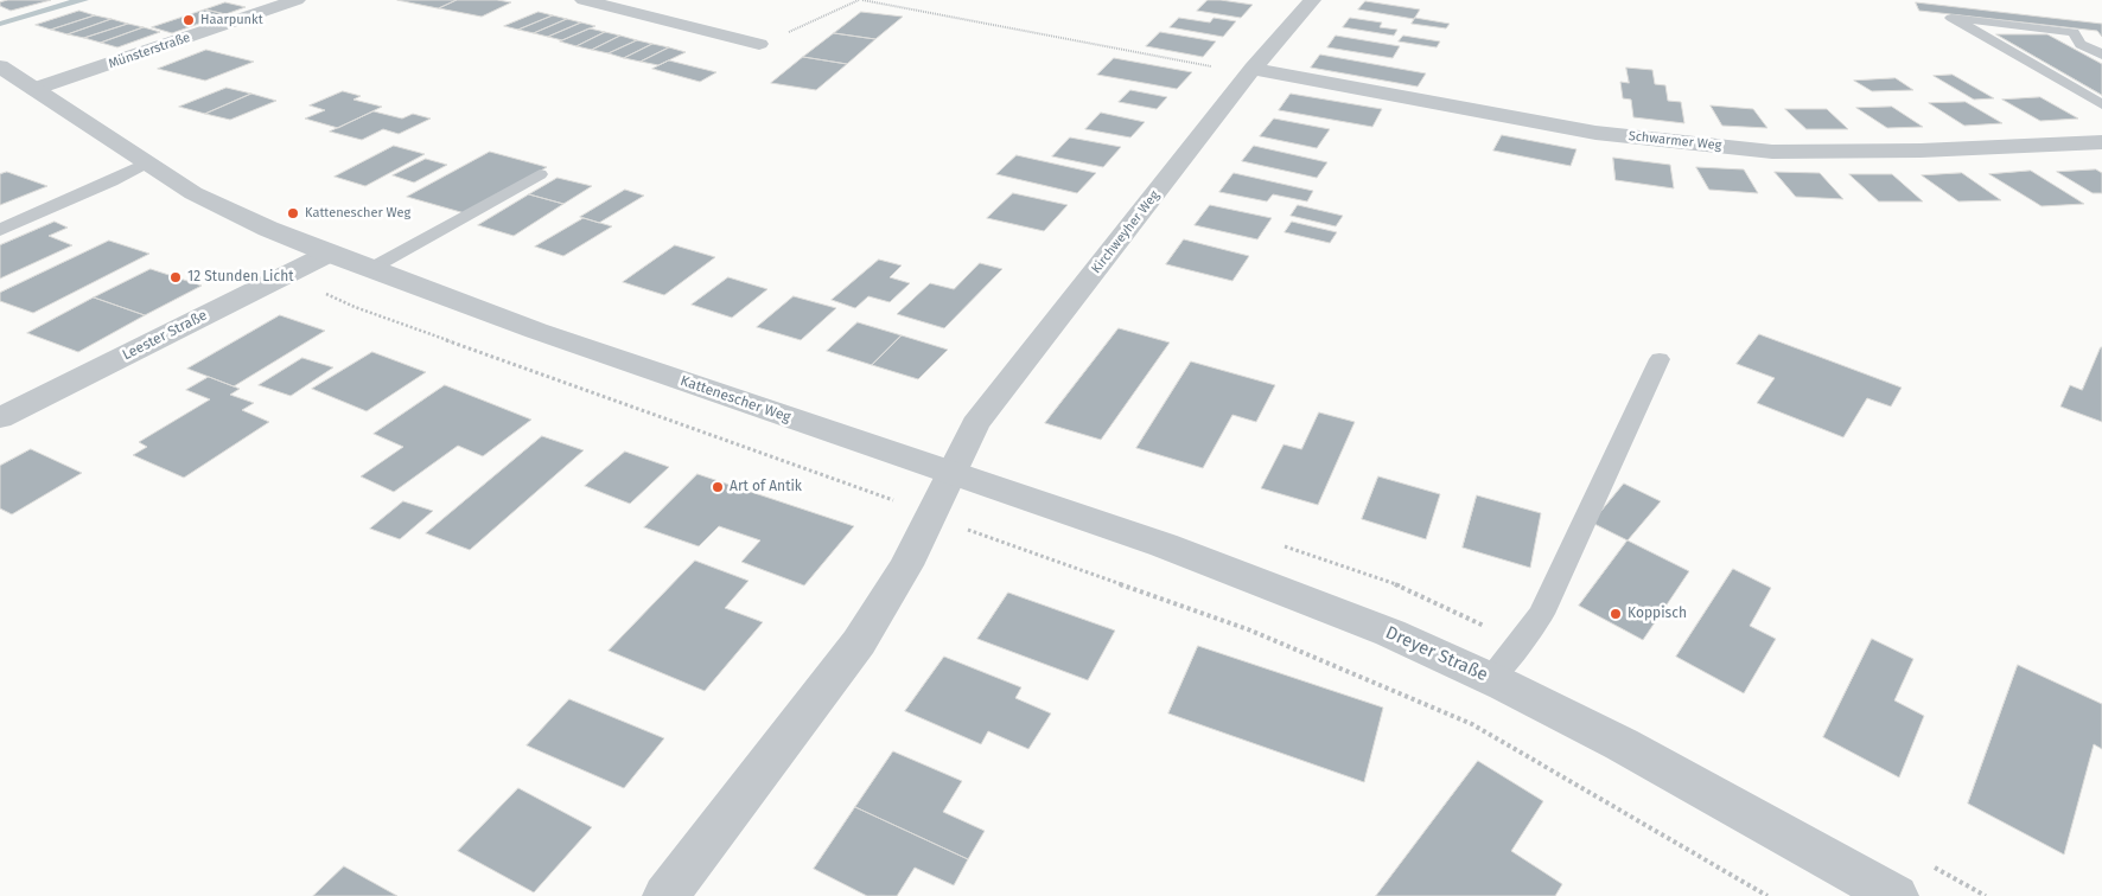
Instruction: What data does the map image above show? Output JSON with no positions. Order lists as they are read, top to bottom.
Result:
{
  "streets": {
    "street": [
      "Münsterstraße",
      "Schwarmer Weg",
      "Kirchweyher Weg",
      "Leester Straße",
      "Kattenescher Weg",
      "Dreyer Straße"
    ]
  },
  "crossings": [
    ["Münsterstraße", "Kattenescher Weg"],
    ["Schwarmer Weg", "Kirchweyher Weg"],
    ["Kirchweyher Weg", "Kattenescher Weg"],
    ["Kirchweyher Weg", "Dreyer Straße"],
    ["Leester Straße", "Kattenescher Weg"],
    ["Kattenescher Weg", "Dreyer Straße"]
  ],
  "places": [
    "Haarpunkt",
    "Kattenescher Weg",
    "12 Stunden Licht",
    "Art of Antik",
    "Koppisch"
  ]
}
